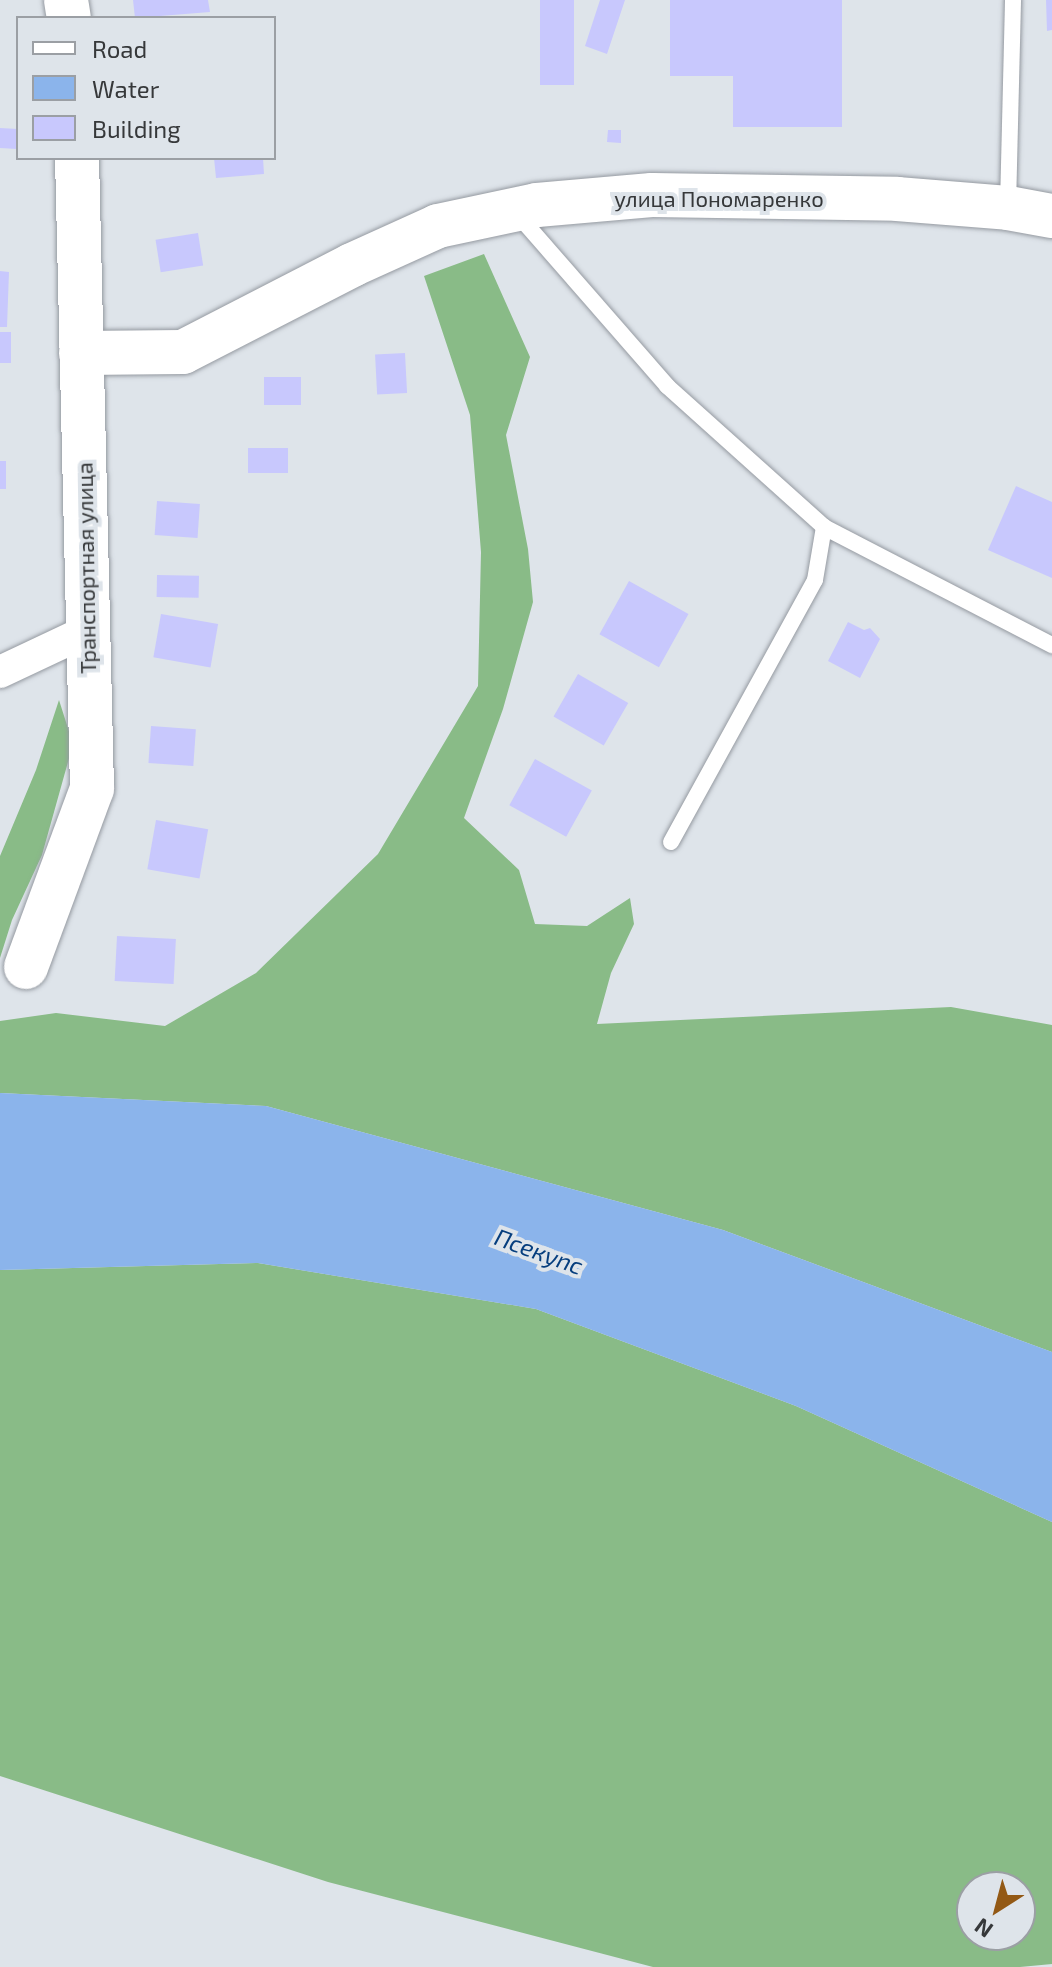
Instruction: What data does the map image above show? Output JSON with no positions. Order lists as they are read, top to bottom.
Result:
{
  "streets": {
    "street": ["улица Пономаренко", "Транспортная улица"]
  },
  "crossings": [
    ["улица Пономаренко", "Транспортная улица"]
  ],
  "water": ["Псекупс"],
  "legend": ["Road", "Water", "Building"],
  "north": "bottom left"
}
